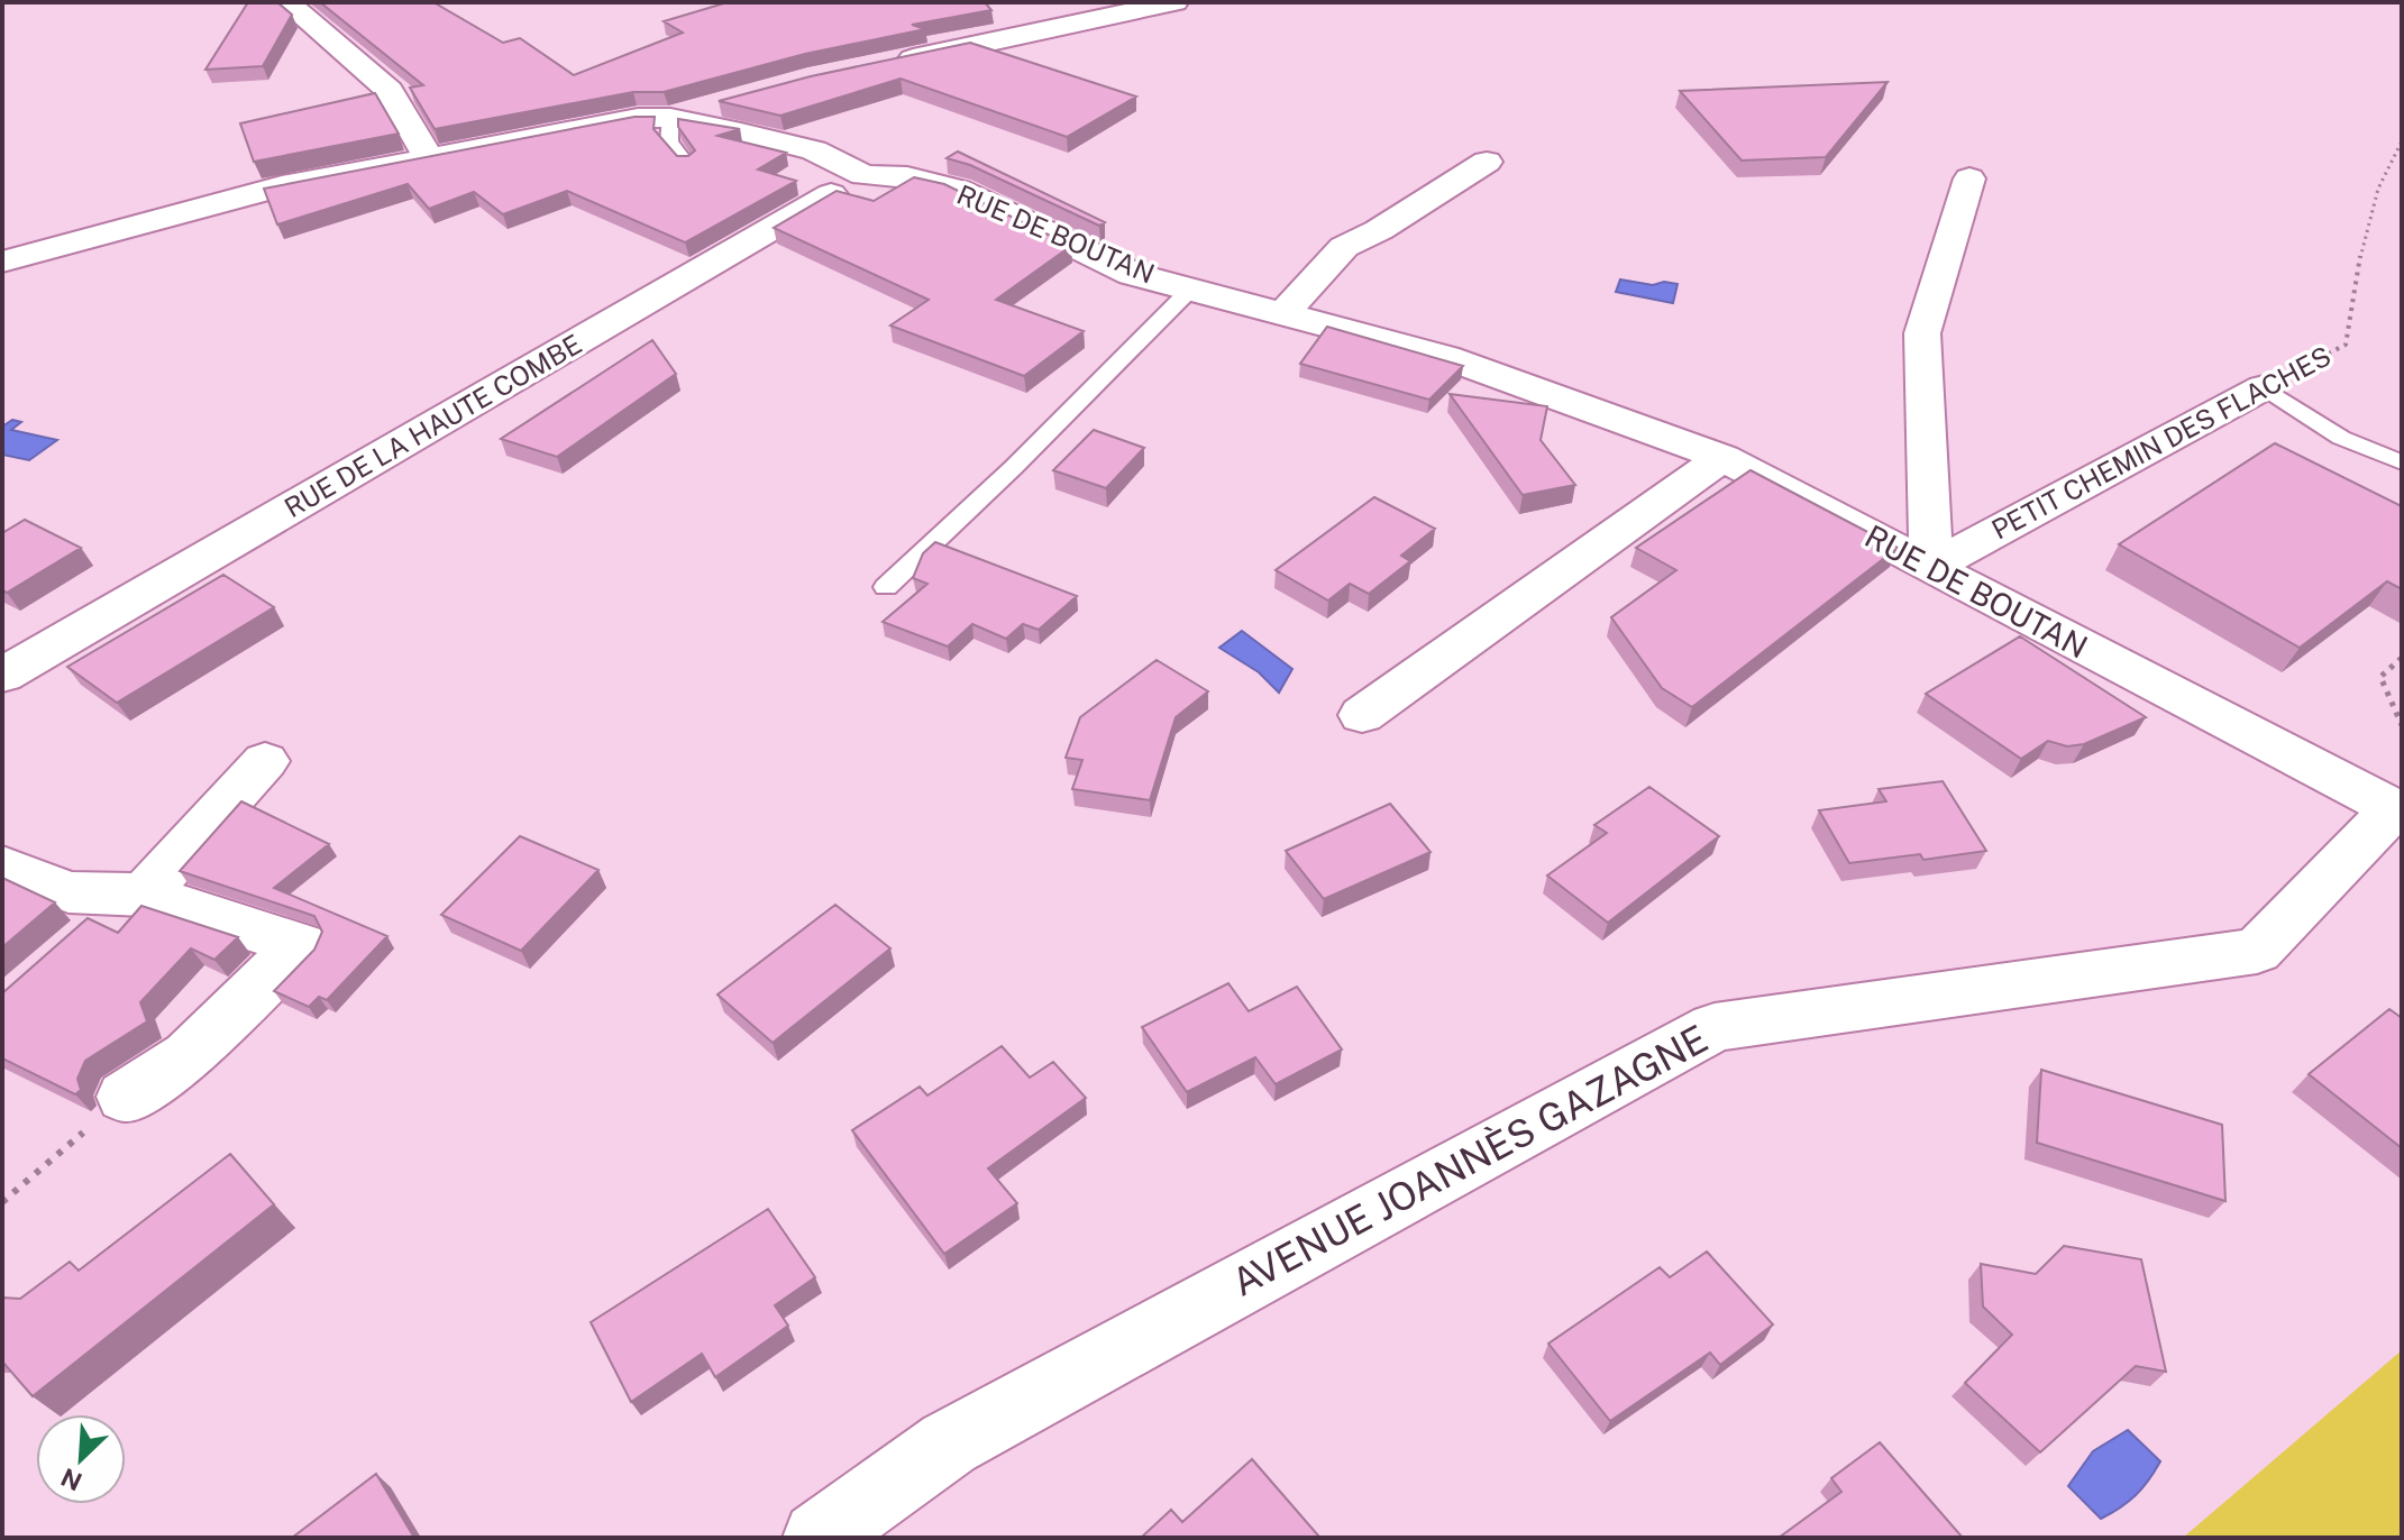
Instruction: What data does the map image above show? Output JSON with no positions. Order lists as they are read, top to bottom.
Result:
{
  "streets": {
    "street": [
      "RUE DE BOUTAN",
      "RUE DE LA HAUTE COMBE",
      "PETIT CHEMIN DES FLACHES",
      "AVENUE JOANNÈS GAZAGNE"
    ]
  },
  "crossings": [
    ["RUE DE BOUTAN", "RUE DE LA HAUTE COMBE"],
    ["RUE DE BOUTAN", "PETIT CHEMIN DES FLACHES"],
    ["RUE DE BOUTAN", "AVENUE JOANNÈS GAZAGNE"]
  ],
  "north": "bottom left"
}
